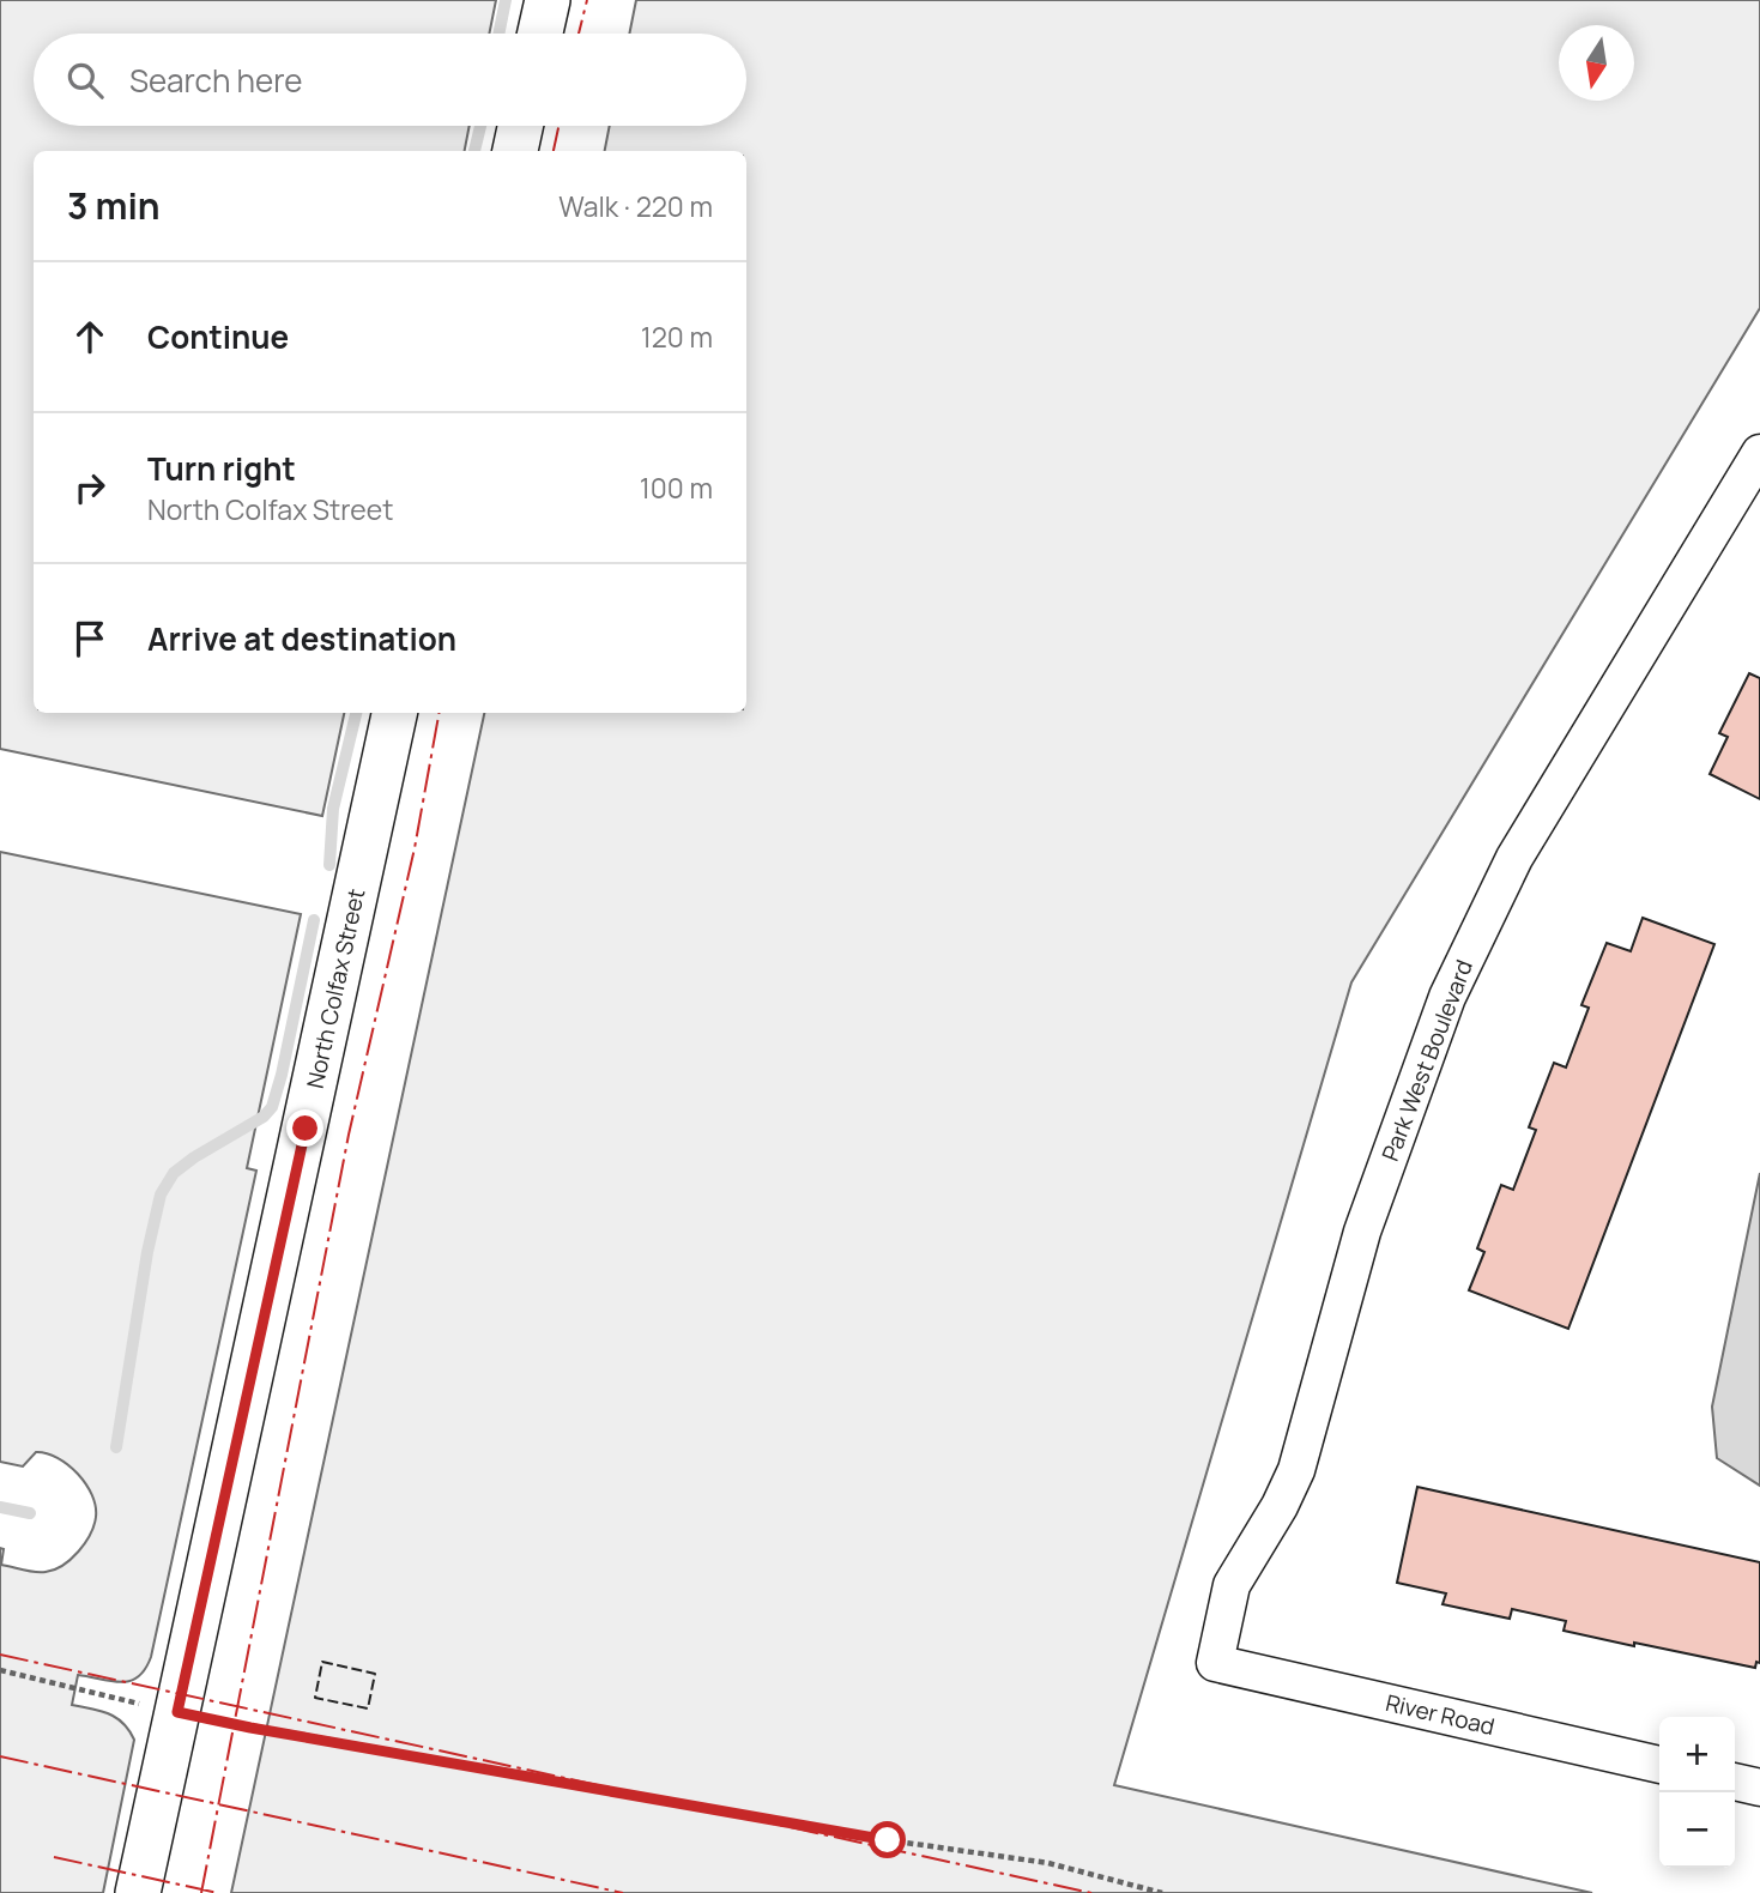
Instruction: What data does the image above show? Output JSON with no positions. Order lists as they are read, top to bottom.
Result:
{
  "streets": {
    "street": ["North Colfax Street", "Park West Boulevard", "River Road"]
  },
  "crossings": [
    ["Park West Boulevard", "River Road"]
  ],
  "north": "bottom",
  "page": {
    "search": "Search here",
    "heading": ["3 min", "Walk · 220 m"],
    "list": [
      ["Continue", "120 m"],
      ["Turn right", "North Colfax Street", "100 m"],
      "Arrive at destination"
    ],
    "map_buttons": ["+", "−"]
  }
}
